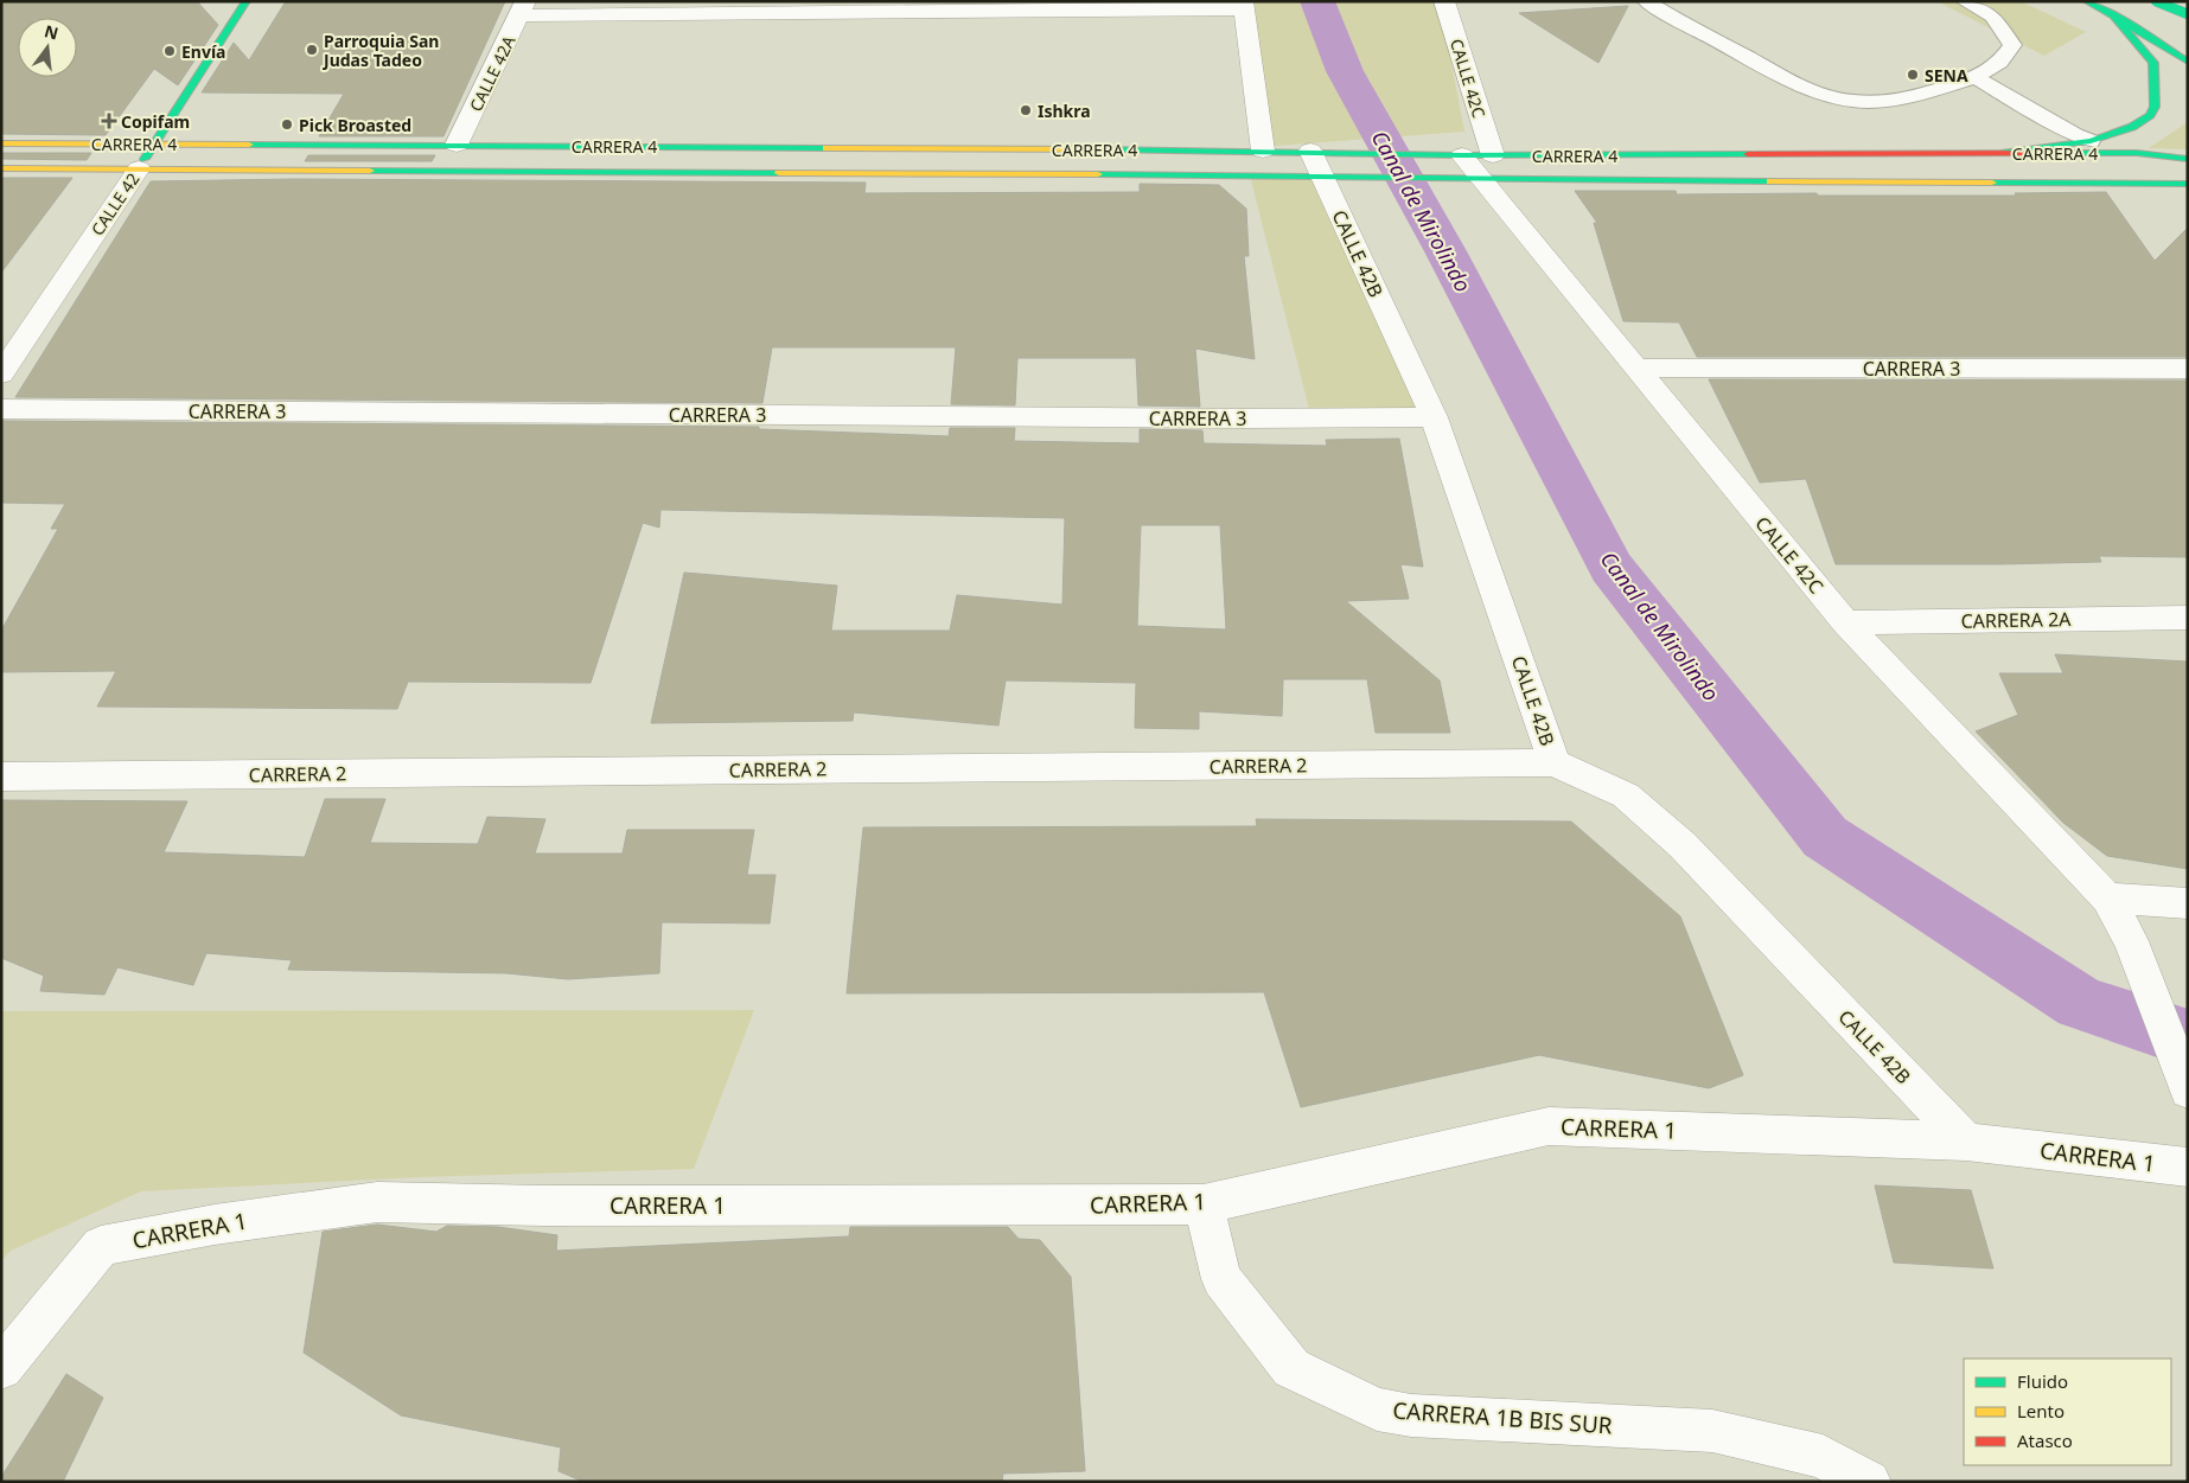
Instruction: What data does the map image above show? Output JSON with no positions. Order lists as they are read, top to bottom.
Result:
{
  "streets": {
    "main road": ["CARRERA 4", "CALLE 42"],
    "street": [
      "CALLE 42A",
      "CALLE 42C",
      "CALLE 42B",
      "CARRERA 3",
      "CARRERA 2A",
      "CARRERA 2",
      "CARRERA 1",
      "CARRERA 1B BIS SUR"
    ]
  },
  "crossings": [
    ["CALLE 42A", "CARRERA 4"],
    ["CALLE 42C", "CARRERA 4"],
    ["CALLE 42C", "CARRERA 3"],
    ["CALLE 42C", "CARRERA 2A"],
    ["CARRERA 4", "CALLE 42"],
    ["CARRERA 4", "CALLE 42B"],
    ["CALLE 42B", "CARRERA 3"],
    ["CALLE 42B", "CARRERA 2"],
    ["CALLE 42B", "CARRERA 1"],
    ["CARRERA 1", "CARRERA 1B BIS SUR"]
  ],
  "water": ["Canal de Mirolindo"],
  "places": {
    "other": [
      "Parroquia San Judas Tadeo",
      "Envía",
      "SENA",
      "Ishkra",
      "Pick Broasted"
    ],
    "health": ["Copifam"]
  },
  "legend": ["Fluido", "Lento", "Atasco"],
  "north": "top"
}
